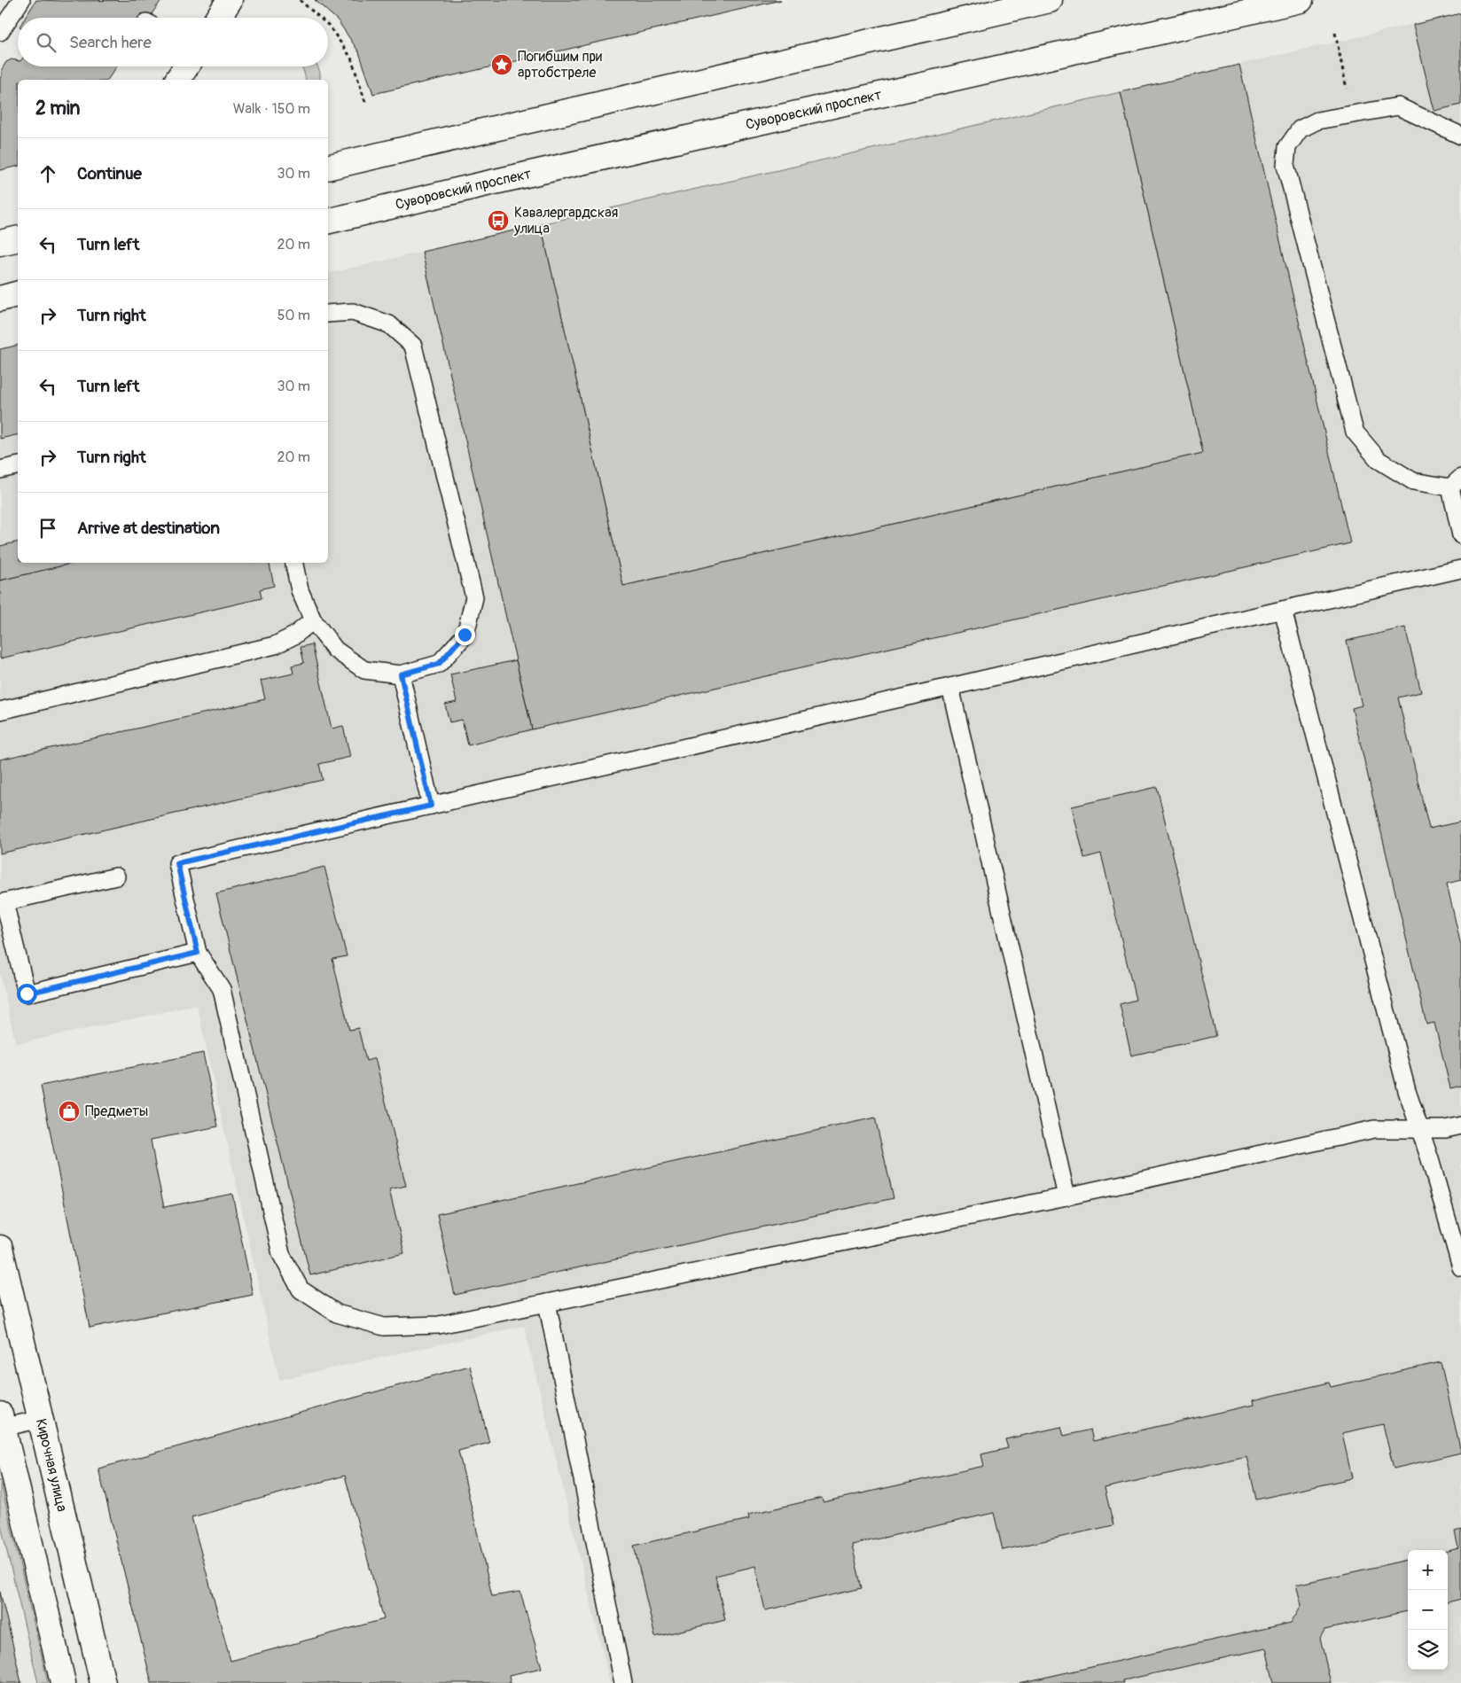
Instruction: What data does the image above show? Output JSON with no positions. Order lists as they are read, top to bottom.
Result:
{
  "streets": {
    "main road": ["Суворовский проспект", "Кирочная улица"]
  },
  "places": {
    "place": ["Погибшим при артобстреле"],
    "bus stop": ["Кавалергардская улица"],
    "shop": ["Предметы"]
  },
  "page": {
    "search": "Search here",
    "heading": ["2 min", "Walk · 150 m"],
    "list": [
      ["Continue", "30 m"],
      ["Turn left", "20 m"],
      ["Turn right", "50 m"],
      ["Turn left", "30 m"],
      ["Turn right", "20 m"],
      "Arrive at destination"
    ],
    "map_buttons": ["+", "−"]
  }
}
